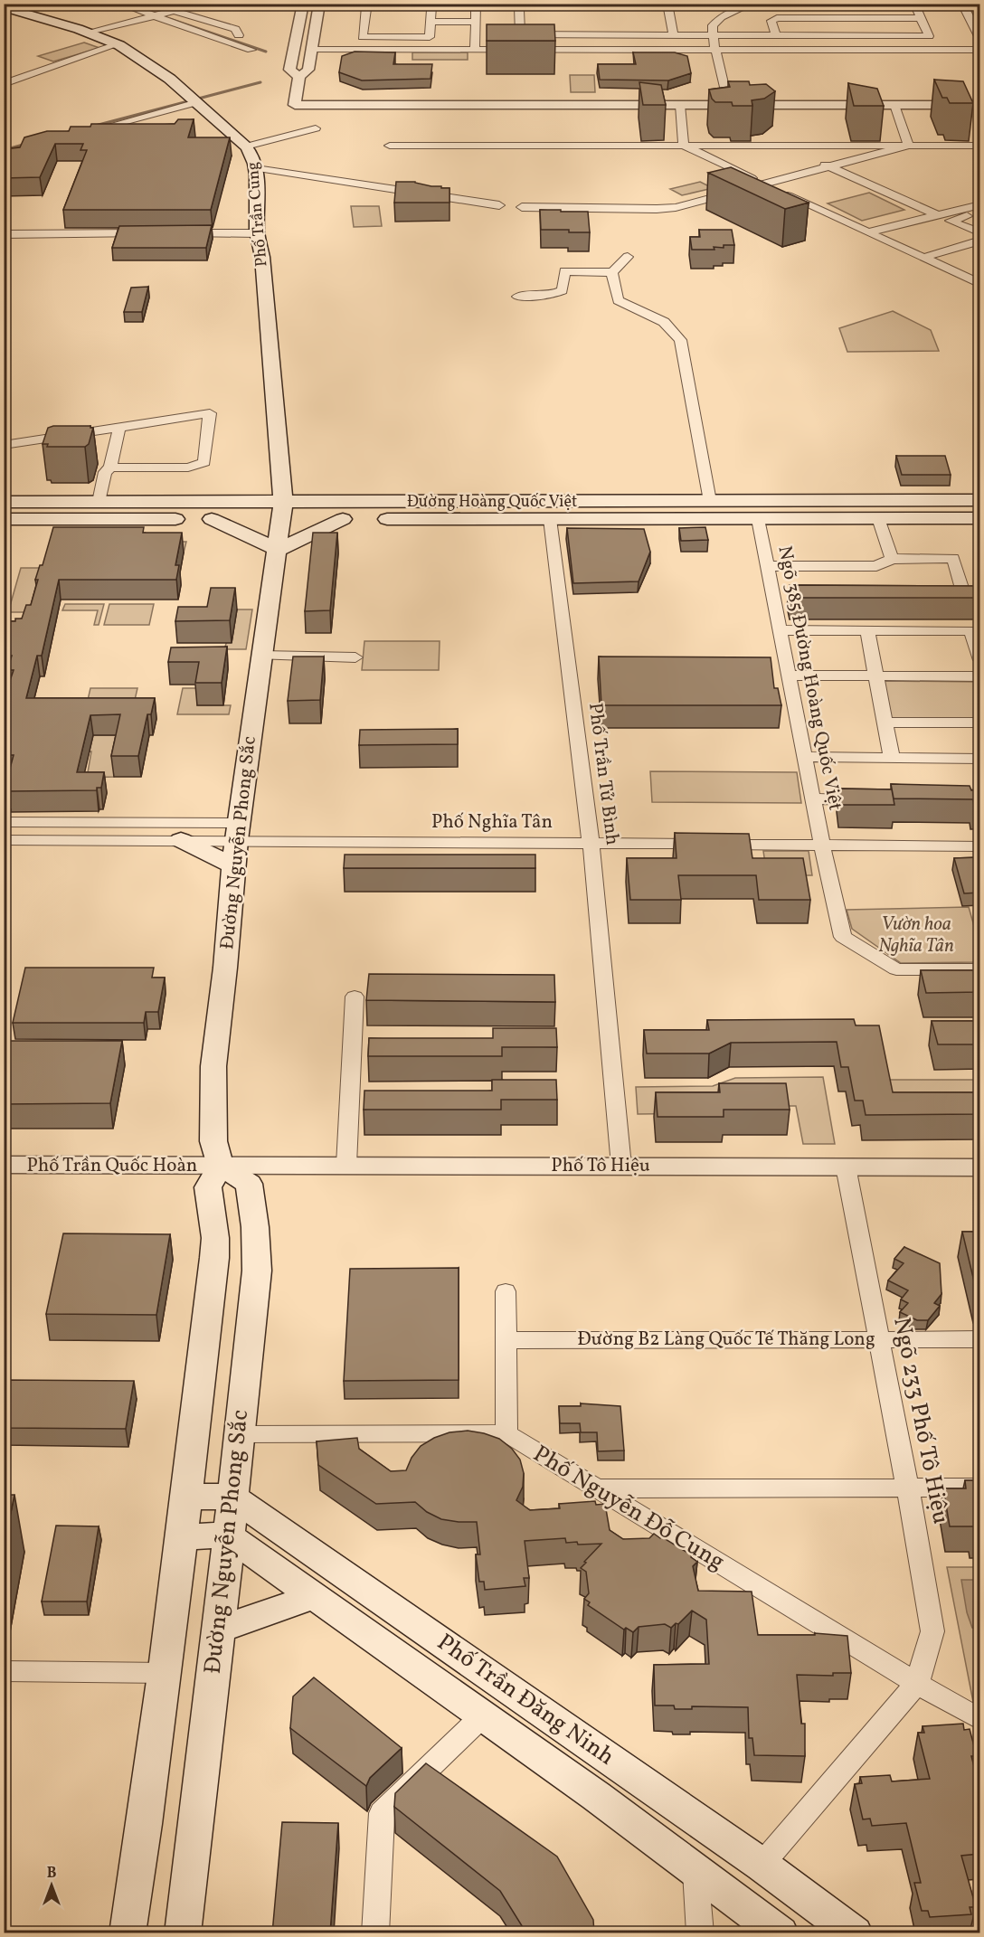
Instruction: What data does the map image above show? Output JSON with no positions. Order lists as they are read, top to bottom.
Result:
{
  "streets": {
    "main road": [
      "Phố Trần Cung",
      "Đường Hoàng Quốc Việt",
      "Đường Nguyễn Phong Sắc",
      "Phố Trần Đăng Ninh"
    ],
    "street": [
      "Ngõ 385 Đường Hoàng Quốc Việt",
      "Phố Trần Tử Bình",
      "Phố Nghĩa Tân",
      "Phố Trần Quốc Hoàn",
      "Phố Tô Hiệu",
      "Đường B2 Làng Quốc Tế Thăng Long",
      "Ngõ 233 Phố Tô Hiệu",
      "Phố Nguyễn Đỗ Cung"
    ]
  },
  "crossings": [
    ["Phố Trần Cung", "Đường Hoàng Quốc Việt"],
    ["Phố Trần Cung", "Đường Nguyễn Phong Sắc"],
    ["Đường Hoàng Quốc Việt", "Ngõ 385 Đường Hoàng Quốc Việt"],
    ["Đường Hoàng Quốc Việt", "Phố Trần Tử Bình"],
    ["Đường Hoàng Quốc Việt", "Đường Nguyễn Phong Sắc"],
    ["Ngõ 385 Đường Hoàng Quốc Việt", "Phố Nghĩa Tân"],
    ["Phố Trần Tử Bình", "Phố Nghĩa Tân"],
    ["Phố Trần Tử Bình", "Phố Tô Hiệu"],
    ["Phố Nghĩa Tân", "Đường Nguyễn Phong Sắc"],
    ["Đường Nguyễn Phong Sắc", "Phố Trần Quốc Hoàn"],
    ["Đường Nguyễn Phong Sắc", "Phố Tô Hiệu"],
    ["Đường Nguyễn Phong Sắc", "Phố Trần Đăng Ninh"],
    ["Phố Trần Quốc Hoàn", "Phố Tô Hiệu"],
    ["Phố Tô Hiệu", "Ngõ 233 Phố Tô Hiệu"],
    ["Đường B2 Làng Quốc Tế Thăng Long", "Ngõ 233 Phố Tô Hiệu"],
    ["Ngõ 233 Phố Tô Hiệu", "Phố Nguyễn Đỗ Cung"]
  ],
  "parks": ["Vườn hoa Nghĩa Tân"],
  "north": "top"
}
